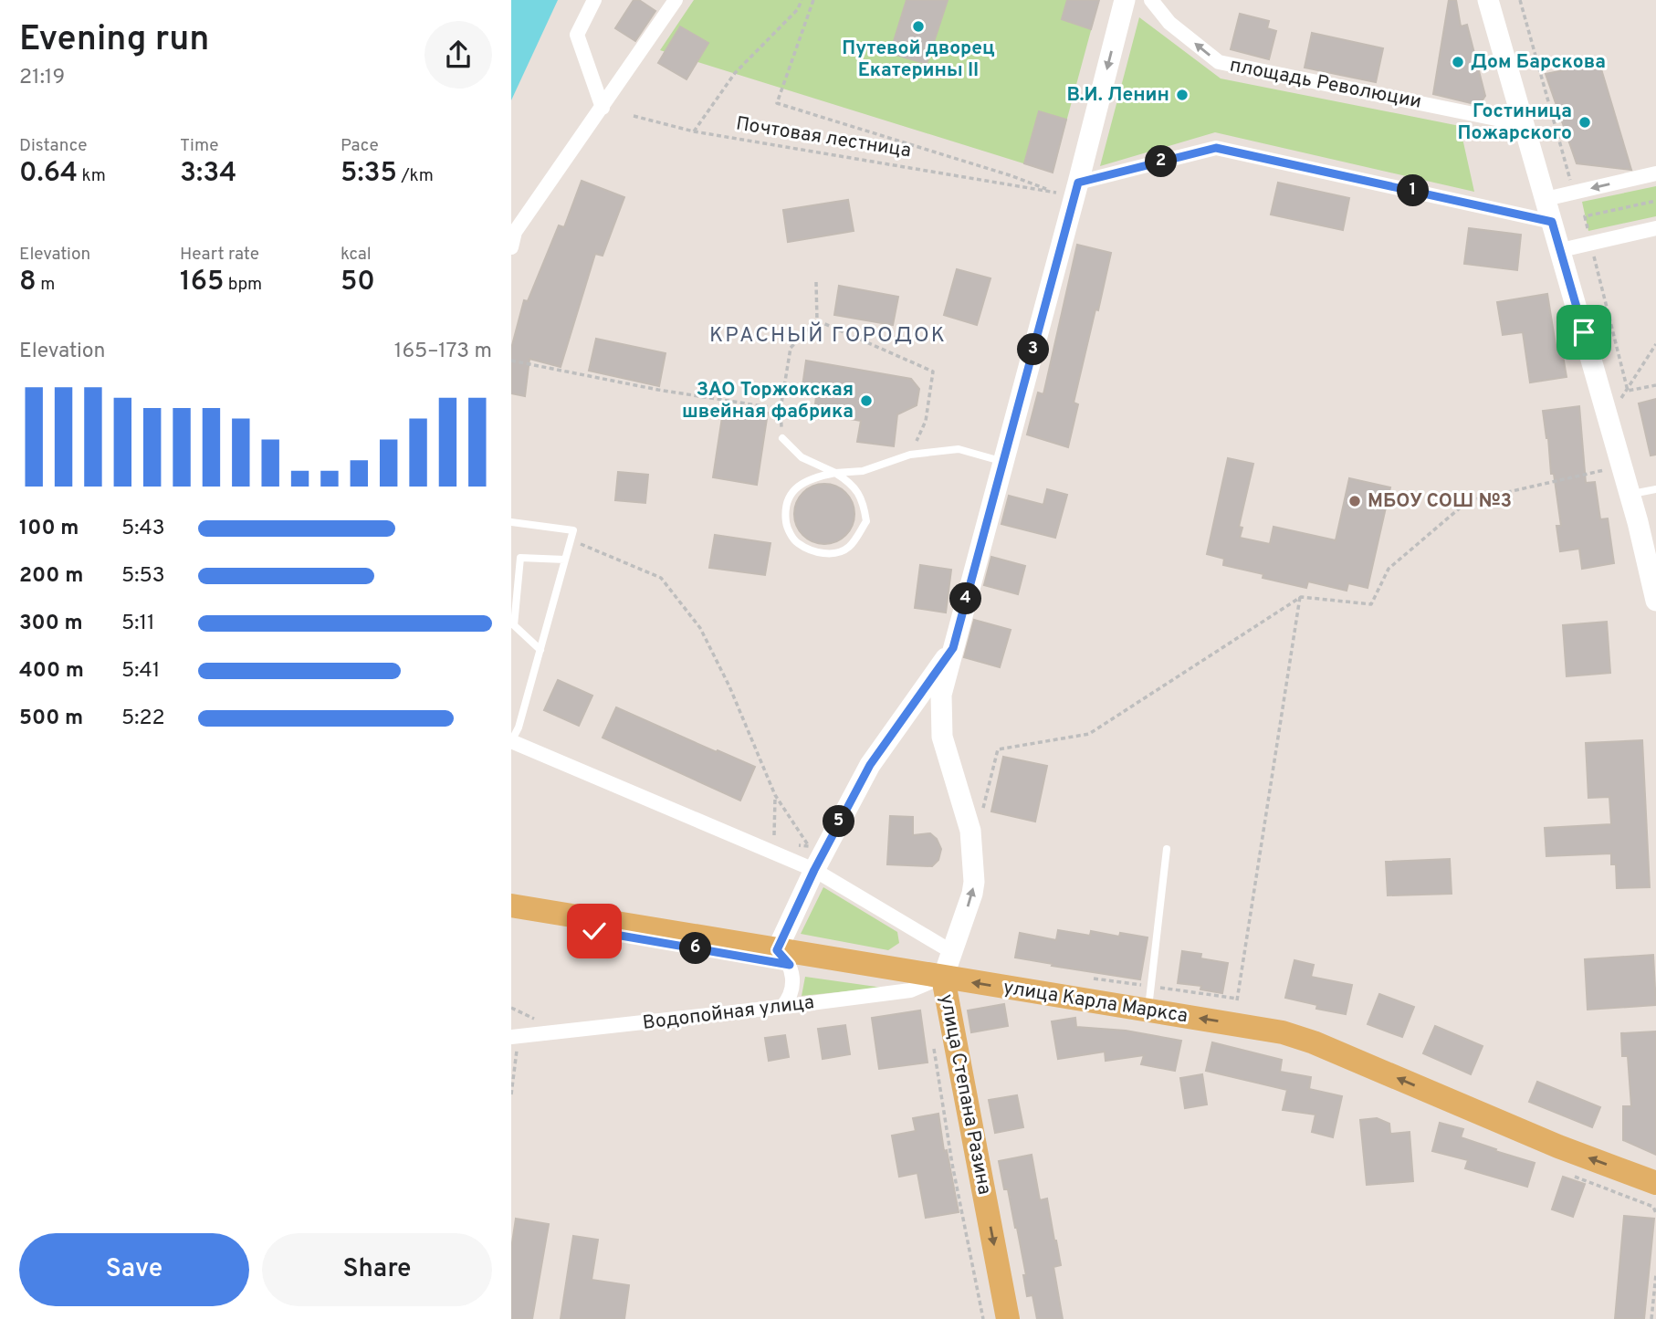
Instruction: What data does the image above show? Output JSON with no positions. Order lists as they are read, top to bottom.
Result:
{
  "streets": {
    "main road": ["улица Карла Маркса", "улица Степана Разина"],
    "street": ["площадь Революции", "Водопойная улица"],
    "path": ["Почтовая лестница"]
  },
  "crossings": [
    ["улица Карла Маркса", "Водопойная улица"],
    ["улица Карла Маркса", "улица Степана Разина"],
    ["Водопойная улица", "улица Степана Разина"]
  ],
  "one_way": ["улица Карла Маркса"],
  "districts": ["КРАСНЫЙ ГОРОДОК"],
  "places": [
    "Путевой дворец Екатерины II",
    "Дом Барскова",
    "В.И. Ленин",
    "Гостиница Пожарского",
    "ЗАО Торжокская швейная фабрика",
    "МБОУ СОШ №3"
  ],
  "page": {
    "heading": ["Evening run", "21:19"],
    "stats": [
      ["Distance", "0.64 km"],
      ["Time", "3:34"],
      ["Pace", "5:35 /km"],
      ["Elevation", "8 m"],
      ["Heart rate", "165 bpm"],
      ["kcal", "50"]
    ],
    "pins": [
      "2",
      "1",
      "3",
      "4",
      "5",
      "6"
    ],
    "chart": ["Elevation", "165–173 m"],
    "list": [
      {
        "name": "100 m",
        "note": "5:43"
      },
      {
        "name": "200 m",
        "note": "5:53"
      },
      {
        "name": "300 m",
        "note": "5:11"
      },
      {
        "name": "400 m",
        "note": "5:41"
      },
      {
        "name": "500 m",
        "note": "5:22"
      }
    ],
    "buttons": ["Save", "Share"]
  }
}
